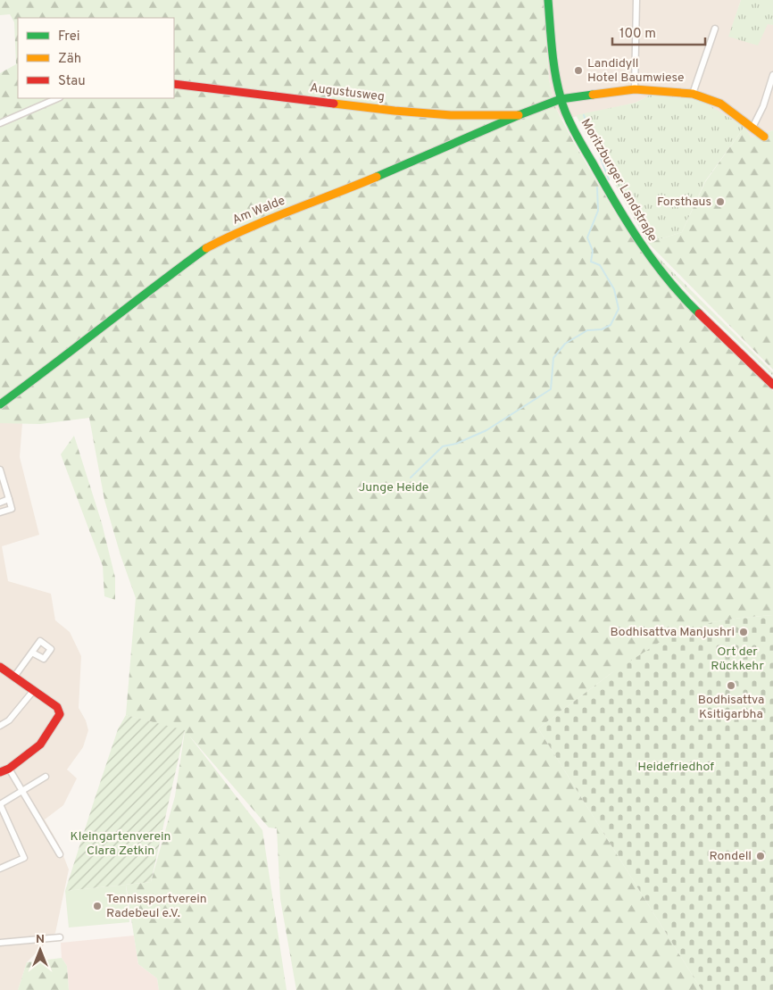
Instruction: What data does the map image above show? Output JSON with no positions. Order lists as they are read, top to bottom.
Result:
{
  "streets": {
    "street": ["Augustusweg", "Moritzburger Landstraße", "Am Walde"]
  },
  "crossings": [
    ["Augustusweg", "Am Walde"],
    ["Moritzburger Landstraße", "Am Walde"]
  ],
  "parks": [
    "Junge Heide",
    "Ort der Rückkehr",
    "Heidefriedhof",
    "Kleingartenverein Clara Zetkin"
  ],
  "places": [
    "Landidyll Hotel Baumwiese",
    "Forsthaus",
    "Bodhisattva Manjushri",
    "Bodhisattva Ksitigarbha",
    "Rondell",
    "Tennissportverein Radebeul e.V."
  ],
  "legend": ["Frei", "Zäh", "Stau"],
  "scale_bar": "100 m",
  "north": "top"
}
